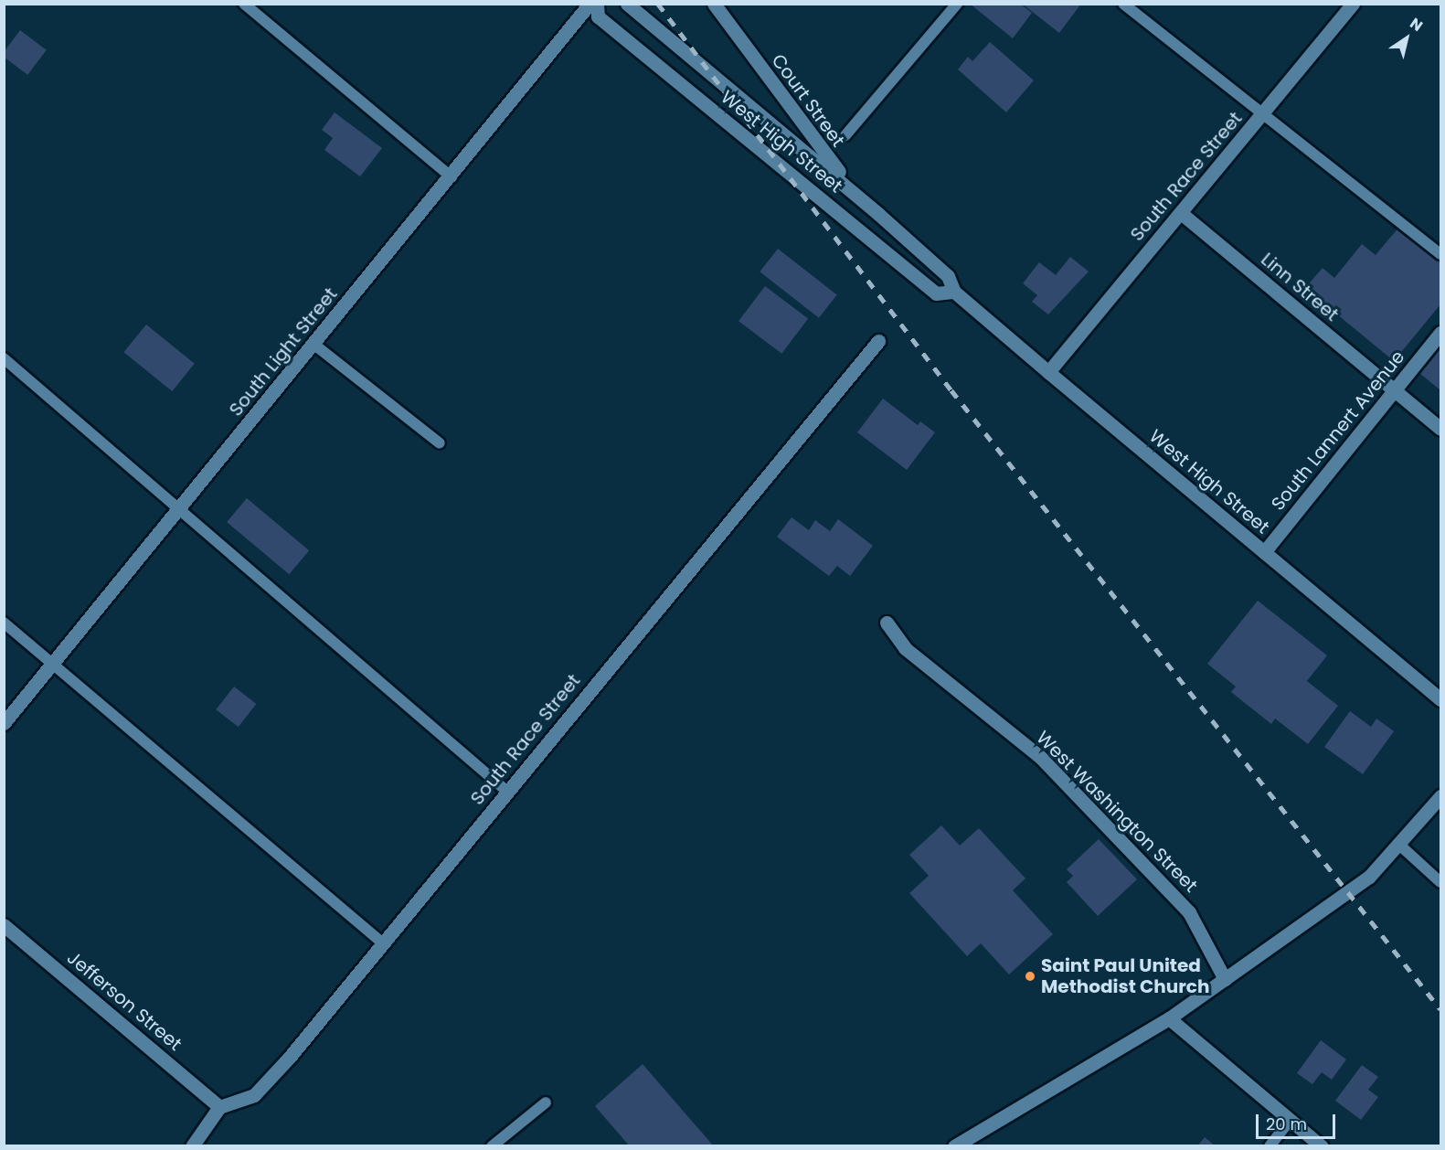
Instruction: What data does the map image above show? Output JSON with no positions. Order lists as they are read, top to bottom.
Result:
{
  "streets": {
    "street": [
      "Court Street",
      "West High Street",
      "South Race Street",
      "Linn Street",
      "South Light Street",
      "South Lannert Avenue",
      "West Washington Street",
      "Jefferson Street"
    ]
  },
  "crossings": [
    ["Court Street", "West High Street"],
    ["West High Street", "South Race Street"],
    ["West High Street", "South Lannert Avenue"],
    ["South Race Street", "Linn Street"],
    ["South Race Street", "Jefferson Street"],
    ["Linn Street", "South Lannert Avenue"]
  ],
  "places": ["Saint Paul United Methodist Church"],
  "scale_bar": "20 m",
  "north": "top right"
}
